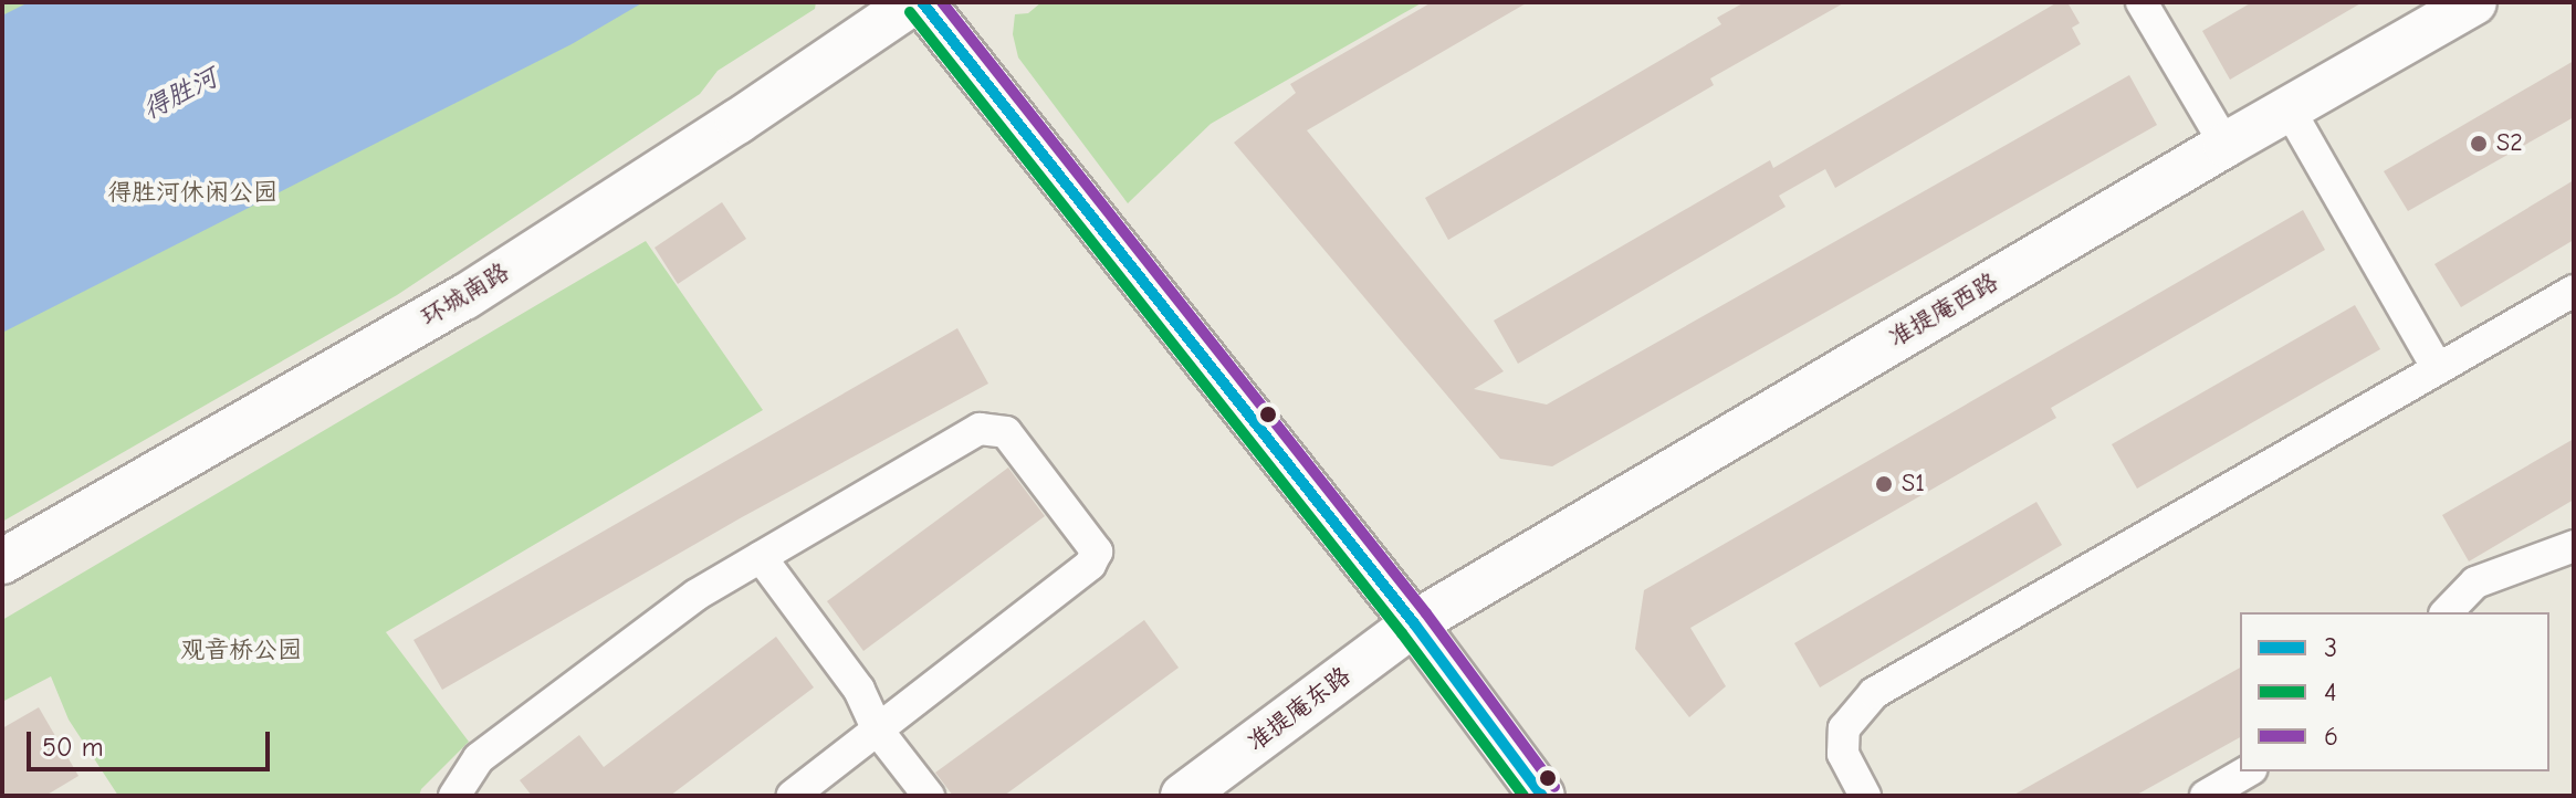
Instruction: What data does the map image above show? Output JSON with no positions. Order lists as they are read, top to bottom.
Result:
{
  "streets": {
    "main road": ["环城南路", "准提庵西路", "准提庵东路"]
  },
  "crossings": [
    ["准提庵西路", "准提庵东路"]
  ],
  "water": ["得胜河"],
  "parks": ["得胜河休闲公园", "观音桥公园"],
  "places": ["S2", "S1"],
  "lines": ["transit line 3", "transit line 6", "transit line 4"],
  "legend": ["3", "4", "6"],
  "scale_bar": "50 m"
}
